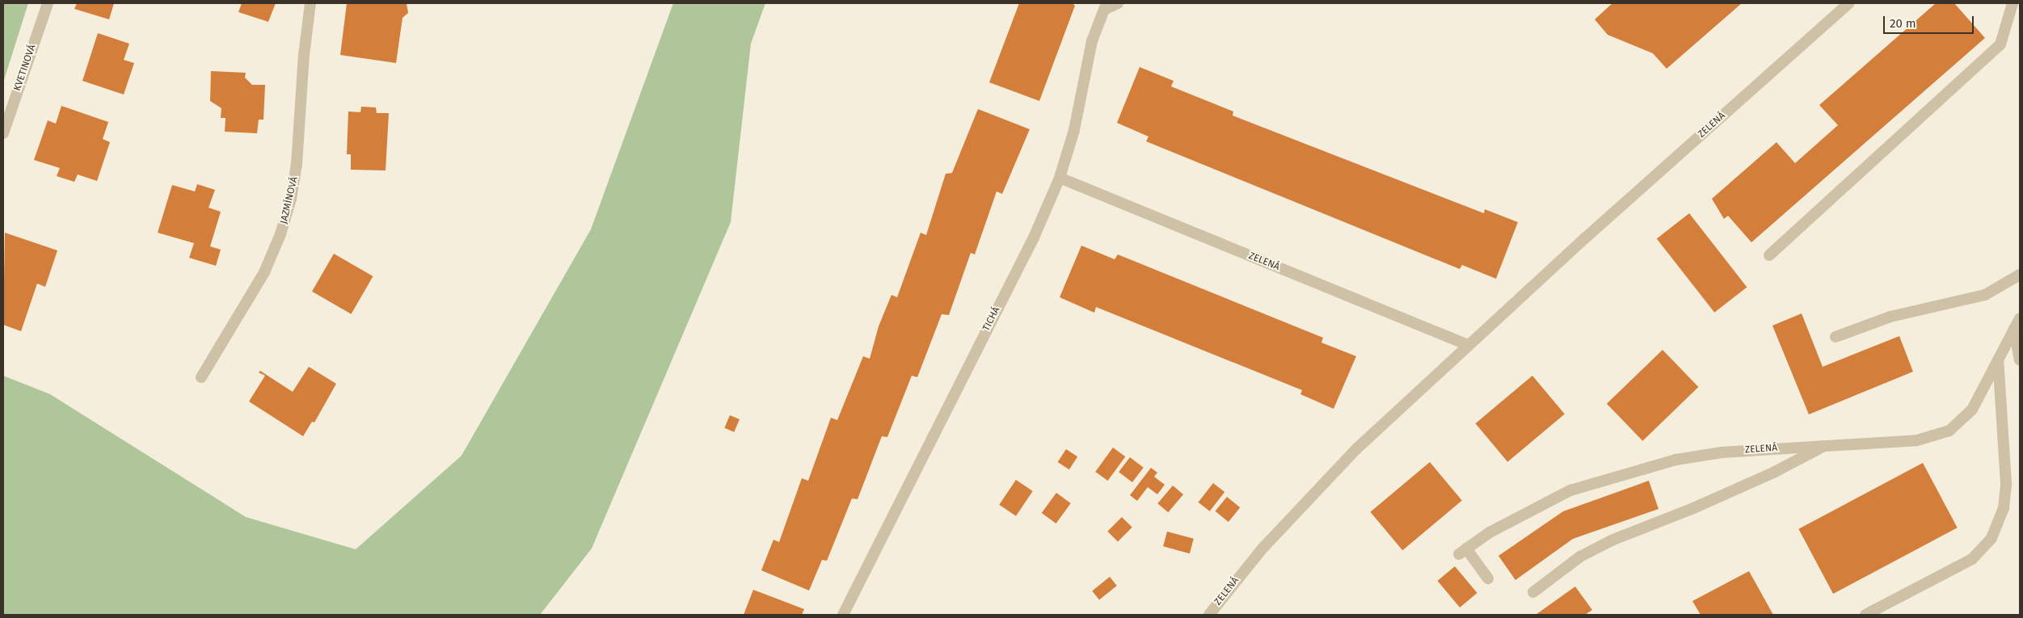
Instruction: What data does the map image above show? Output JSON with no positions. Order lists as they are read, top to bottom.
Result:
{
  "streets": {
    "street": [
      "KVETINOVÁ",
      "ZELENÁ",
      "JAZMÍNOVÁ",
      "TICHÁ"
    ]
  },
  "crossings": [
    ["ZELENÁ", "TICHÁ"]
  ],
  "scale_bar": "20 m"
}
